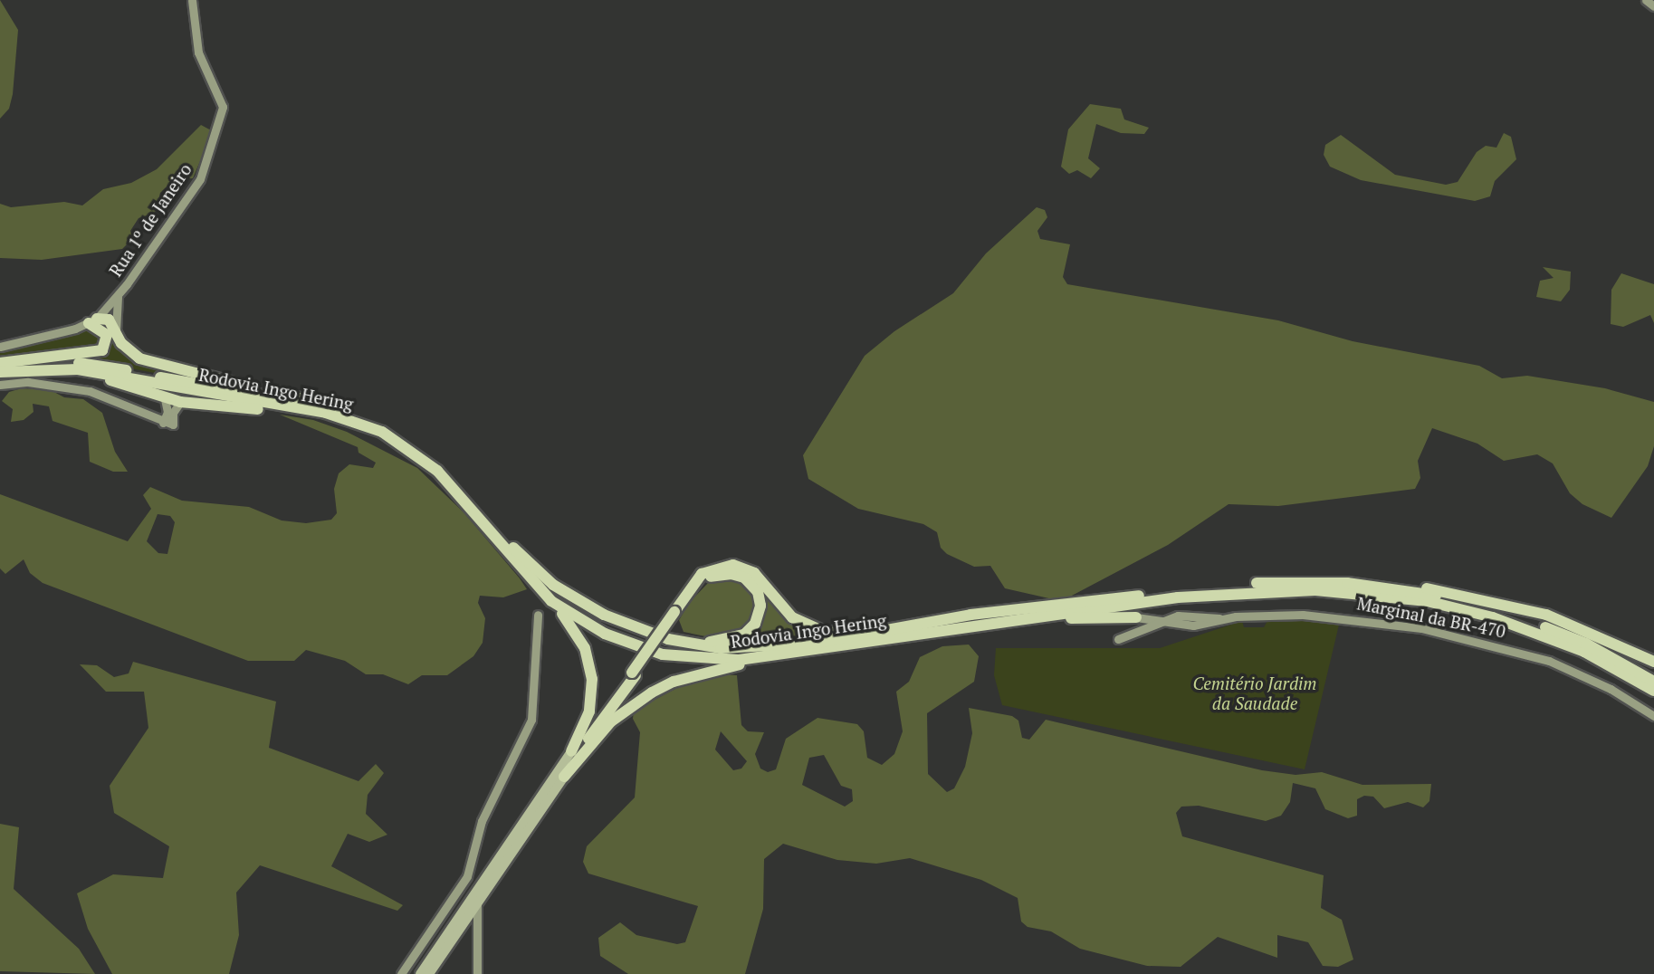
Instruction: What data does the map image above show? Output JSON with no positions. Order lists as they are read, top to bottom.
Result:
{
  "streets": {
    "highway": ["Rodovia Ingo Hering"],
    "street": ["Rua 1º de Janeiro", "Marginal da BR-470"]
  },
  "parks": ["Cemitério Jardim da Saudade"]
}
